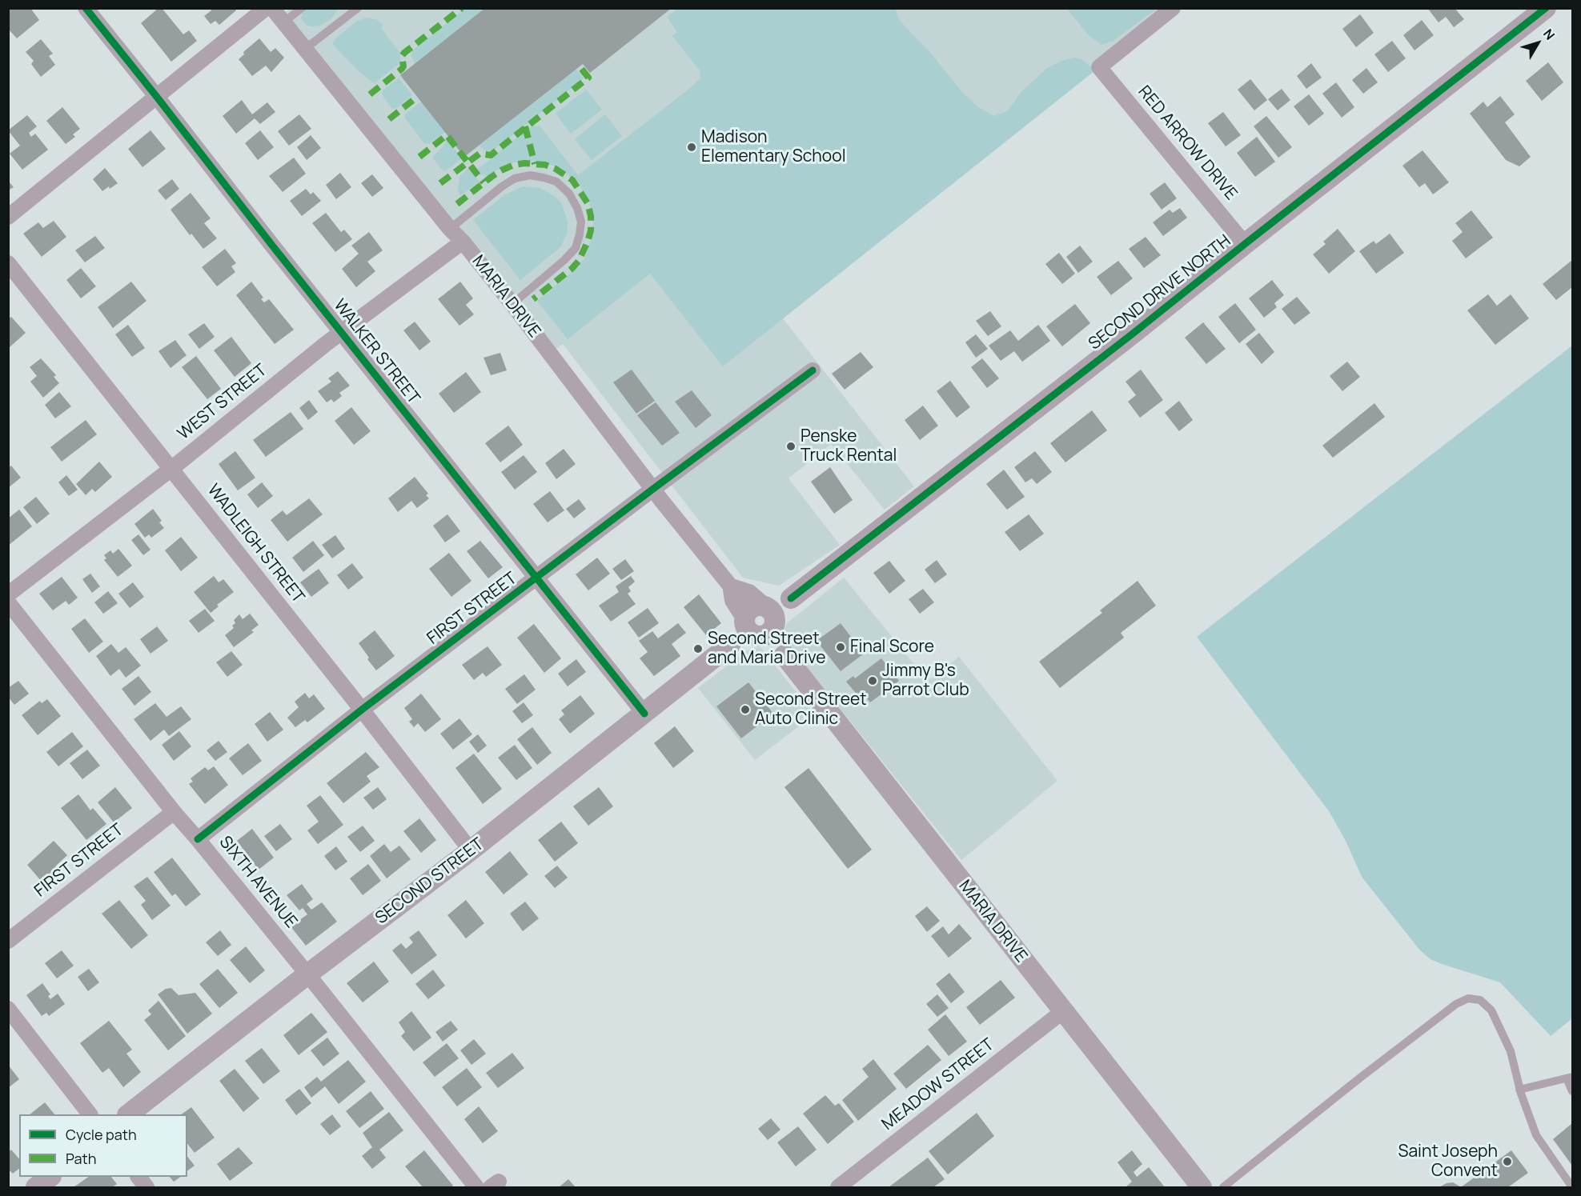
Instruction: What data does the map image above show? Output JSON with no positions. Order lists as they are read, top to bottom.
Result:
{
  "streets": {
    "street": [
      "RED ARROW DRIVE",
      "SECOND DRIVE NORTH",
      "MARIA DRIVE",
      "WALKER STREET",
      "WEST STREET",
      "WADLEIGH STREET",
      "FIRST STREET",
      "SECOND STREET",
      "SIXTH AVENUE",
      "MEADOW STREET"
    ]
  },
  "crossings": [
    ["RED ARROW DRIVE", "SECOND DRIVE NORTH"],
    ["SECOND DRIVE NORTH", "MARIA DRIVE"],
    ["SECOND DRIVE NORTH", "SECOND STREET"],
    ["MARIA DRIVE", "WEST STREET"],
    ["MARIA DRIVE", "FIRST STREET"],
    ["MARIA DRIVE", "SECOND STREET"],
    ["MARIA DRIVE", "MEADOW STREET"],
    ["WALKER STREET", "WEST STREET"],
    ["WALKER STREET", "FIRST STREET"],
    ["WALKER STREET", "SECOND STREET"],
    ["WEST STREET", "WADLEIGH STREET"],
    ["WADLEIGH STREET", "FIRST STREET"],
    ["WADLEIGH STREET", "SECOND STREET"],
    ["FIRST STREET", "SIXTH AVENUE"],
    ["SECOND STREET", "SIXTH AVENUE"]
  ],
  "places": [
    "Madison Elementary School",
    "Penske Truck Rental",
    "Final Score",
    "Second Street and Maria Drive",
    "Jimmy B's Parrot Club",
    "Second Street Auto Clinic",
    "Saint Joseph Convent"
  ],
  "legend": ["Cycle path", "Path"],
  "north": "top right"
}
